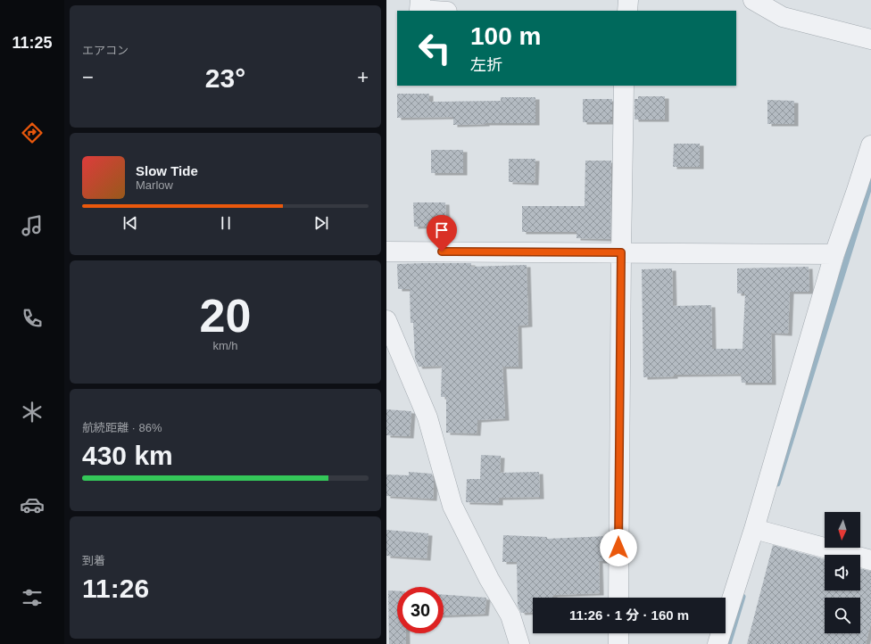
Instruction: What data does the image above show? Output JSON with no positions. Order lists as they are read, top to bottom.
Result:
{
  "north": "bottom",
  "page": {
    "tabs": "11:25",
    "tile": [
      "エアコン",
      ["20", "km/h"],
      ["航続距離 · 86%", "430 km"],
      ["到着", "11:26"]
    ],
    "turn": ["100 m", "左折"],
    "heat": ["−", "23°", "+"],
    "song": ["Slow Tide", "Marlow"],
    "limit": "30",
    "trip": "11:26 · 1 分 · 160 m"
  }
}
